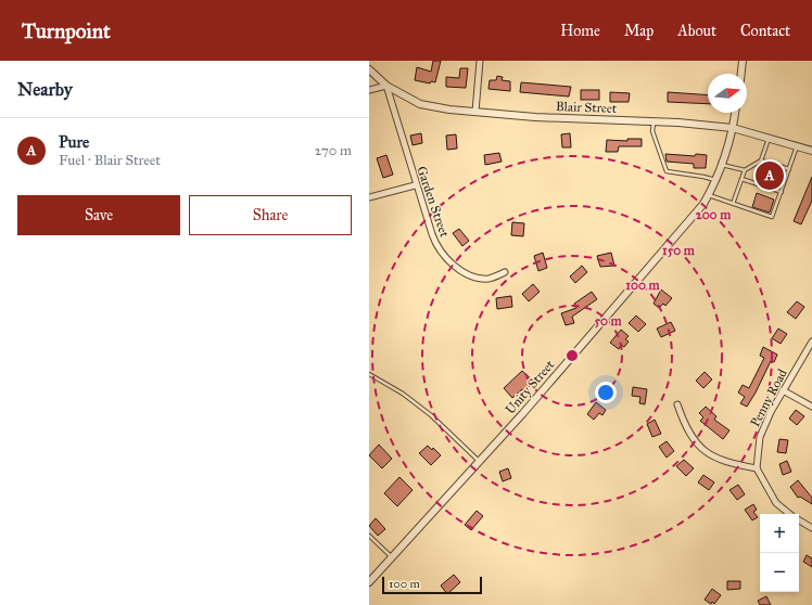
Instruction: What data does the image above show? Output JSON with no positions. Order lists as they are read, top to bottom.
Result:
{
  "streets": {
    "street": [
      "Blair Street",
      "Garden Street",
      "Unity Street",
      "Penny Road"
    ]
  },
  "crossings": [
    ["Blair Street", "Garden Street"],
    ["Blair Street", "Unity Street"]
  ],
  "scale_bar": "100 m",
  "north": "right",
  "page": {
    "header": "Turnpoint",
    "nav": [
      "Home",
      "Map",
      "About",
      "Contact"
    ],
    "heading": "Nearby",
    "list": [
      {
        "mark": "A",
        "name": "Pure",
        "note": "Fuel · Blair Street",
        "value": "270 m"
      }
    ],
    "pins": "A",
    "buttons": ["Save", "Share"],
    "map_buttons": ["+", "−"],
    "scale": "100 m"
  },
  "rings": [
    "200 m",
    "150 m",
    "100 m",
    "50 m"
  ]
}
